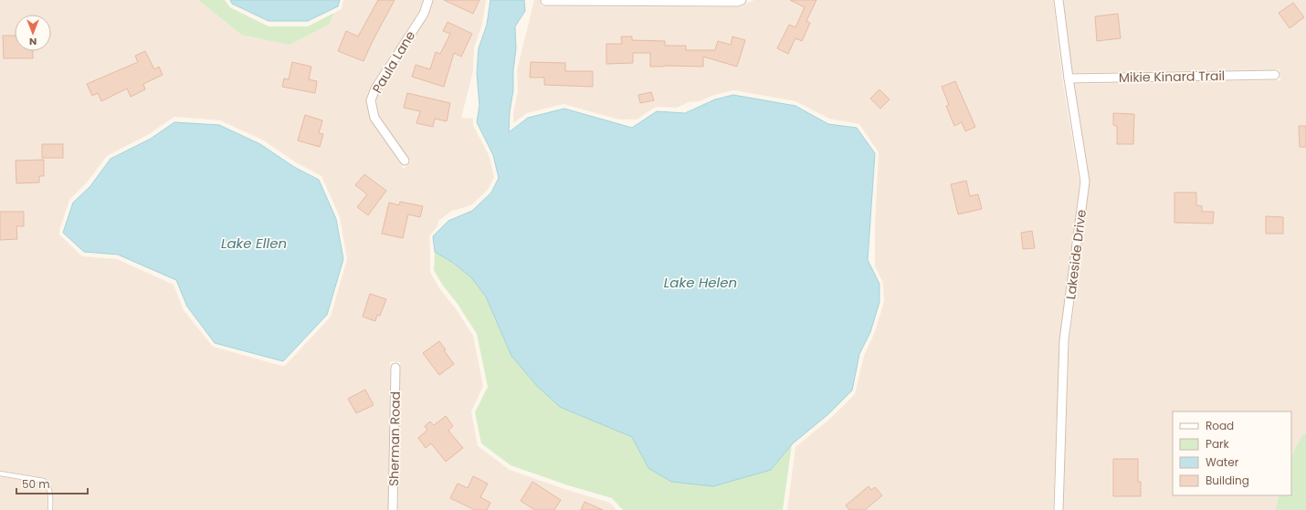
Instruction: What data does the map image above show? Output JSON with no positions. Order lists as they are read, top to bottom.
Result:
{
  "streets": {
    "street": [
      "Paula Lane",
      "Mikie Kinard Trail",
      "Lakeside Drive",
      "Sherman Road"
    ]
  },
  "crossings": [
    ["Mikie Kinard Trail", "Lakeside Drive"]
  ],
  "water": ["Lake Ellen", "Lake Helen"],
  "legend": [
    "Road",
    "Park",
    "Water",
    "Building"
  ],
  "scale_bar": "50 m",
  "north": "bottom"
}
